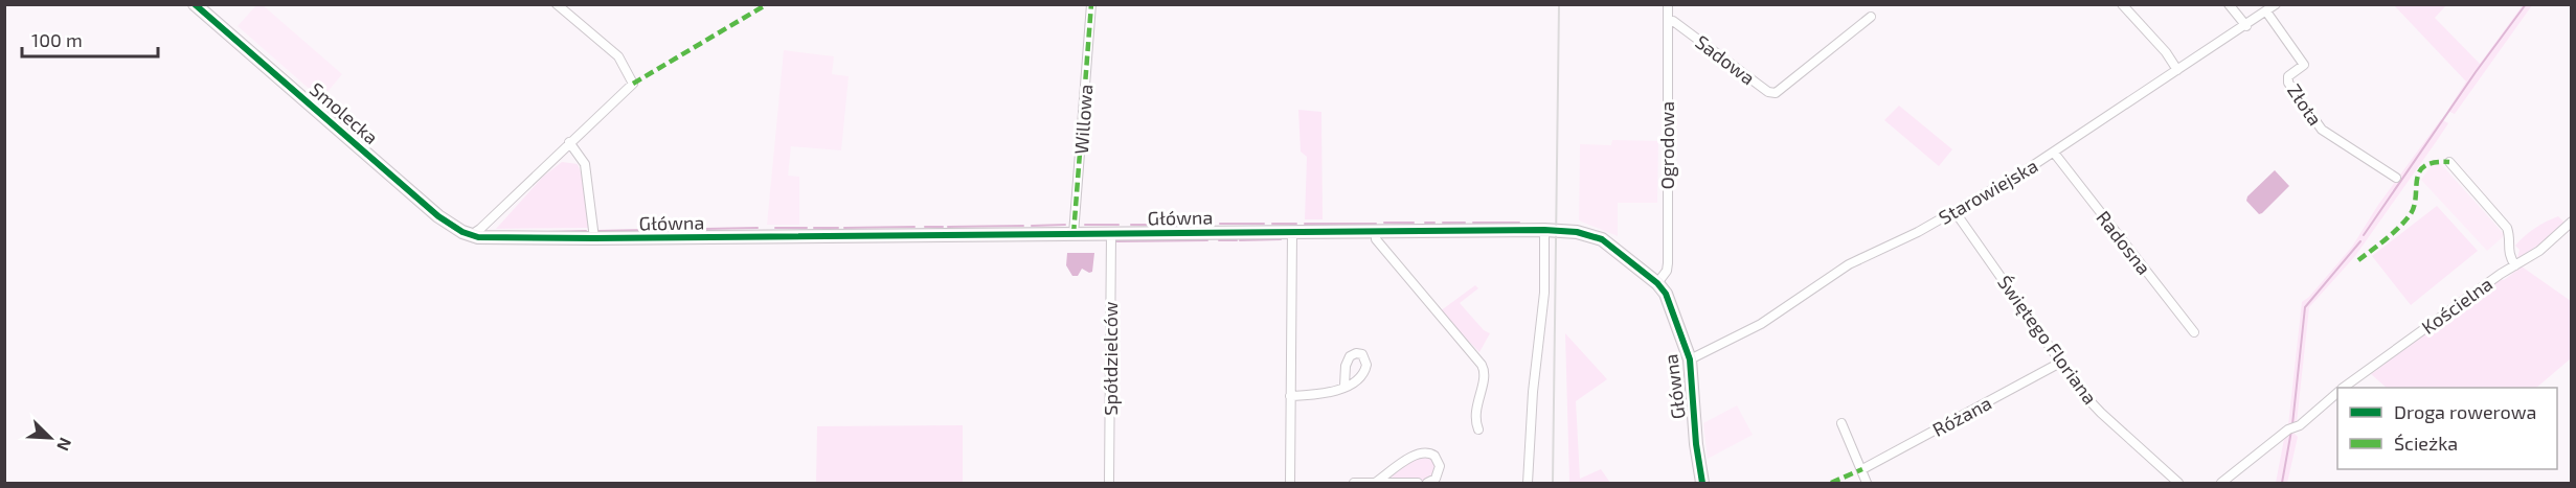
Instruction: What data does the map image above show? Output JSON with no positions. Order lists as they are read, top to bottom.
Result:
{
  "streets": {
    "street": [
      "Sadowa",
      "Złota",
      "Smolecka",
      "Willowa",
      "Ogrodowa",
      "Starowiejska",
      "Główna",
      "Radosna",
      "Kościelna",
      "Świętego Floriana",
      "Spółdzielców",
      "Różana"
    ]
  },
  "crossings": [
    ["Sadowa", "Ogrodowa"],
    ["Złota", "Starowiejska"],
    ["Smolecka", "Główna"],
    ["Willowa", "Główna"],
    ["Ogrodowa", "Główna"],
    ["Starowiejska", "Główna"],
    ["Starowiejska", "Radosna"],
    ["Starowiejska", "Świętego Floriana"],
    ["Główna", "Spółdzielców"],
    ["Świętego Floriana", "Różana"]
  ],
  "legend": ["Droga rowerowa", "Ścieżka"],
  "scale_bar": "100 m",
  "north": "bottom right"
}
